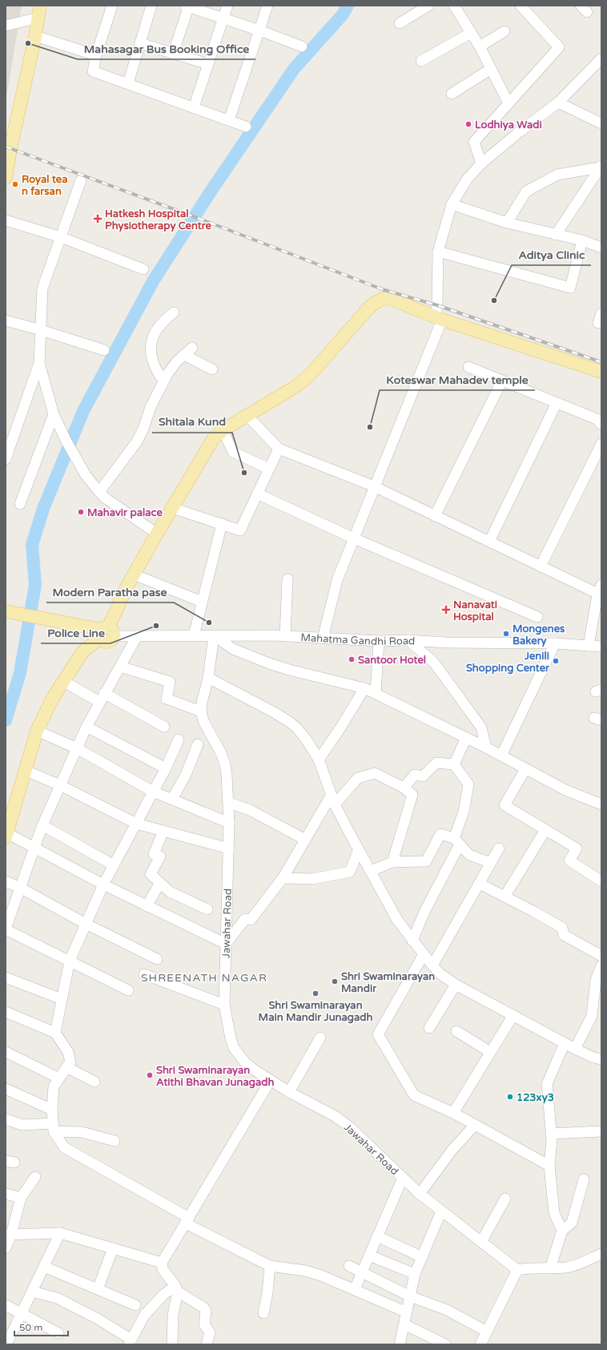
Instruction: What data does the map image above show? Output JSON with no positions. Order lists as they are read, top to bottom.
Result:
{
  "streets": {
    "main road": ["Mahatma Gandhi Road"],
    "street": ["Jawahar Road"]
  },
  "crossings": [
    ["Mahatma Gandhi Road", "Jawahar Road"]
  ],
  "districts": ["SHREENATH NAGAR"],
  "places": {
    "other": [
      "Mahasagar Bus Booking Office",
      "Lodhiya Wadi",
      "Royal tea n farsan",
      "Aditya Clinic",
      "Koteswar Mahadev temple",
      "Shitala Kund",
      "Mahavir palace",
      "Modern Paratha pase",
      "Police Line",
      "Mongenes Bakery",
      "Santoor Hotel",
      "Jenili Shopping Center",
      "Shri Swaminarayan Mandir",
      "Shri Swaminarayan Main Mandir Junagadh",
      "Shri Swaminarayan Atithi Bhavan Junagadh",
      "123xy3"
    ],
    "health": ["Hatkesh Hospital Physiotherapy Centre", "Nanavati Hospital"]
  },
  "scale_bar": "50 m"
}
